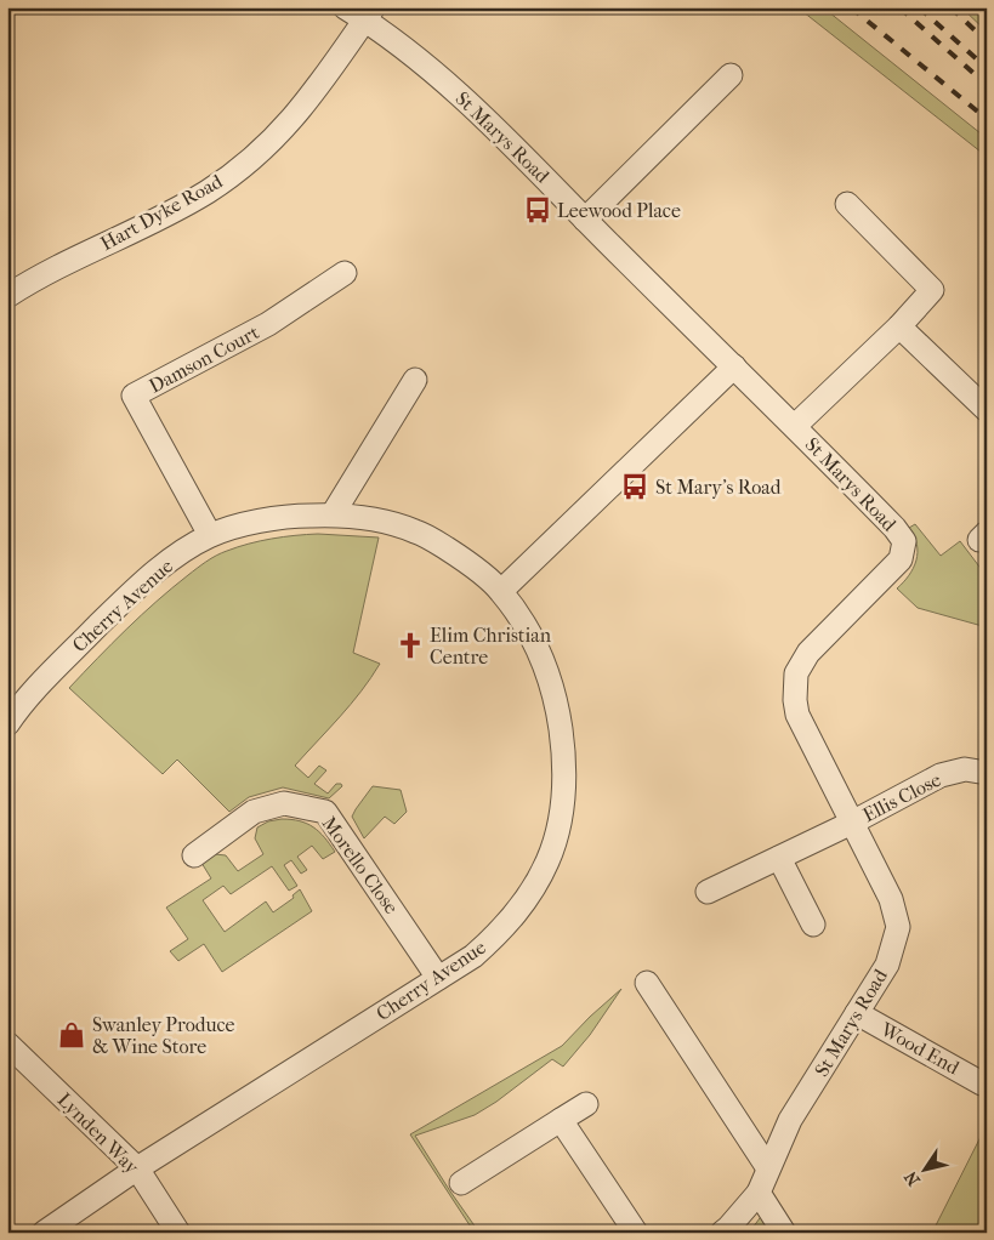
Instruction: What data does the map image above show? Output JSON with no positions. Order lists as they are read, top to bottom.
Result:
{
  "streets": {
    "street": [
      "St Marys Road",
      "Hart Dyke Road",
      "Damson Court",
      "Cherry Avenue",
      "Ellis Close",
      "Morello Close",
      "Wood End",
      "Lynden Way"
    ]
  },
  "crossings": [
    ["St Marys Road", "Hart Dyke Road"],
    ["St Marys Road", "Ellis Close"],
    ["St Marys Road", "Wood End"],
    ["Damson Court", "Cherry Avenue"],
    ["Cherry Avenue", "Morello Close"],
    ["Cherry Avenue", "Lynden Way"]
  ],
  "places": {
    "bus stop": ["Leewood Place", "St Mary's Road"],
    "church": ["Elim Christian Centre"],
    "shop": ["Swanley Produce & Wine Store"]
  },
  "north": "bottom left"
}
